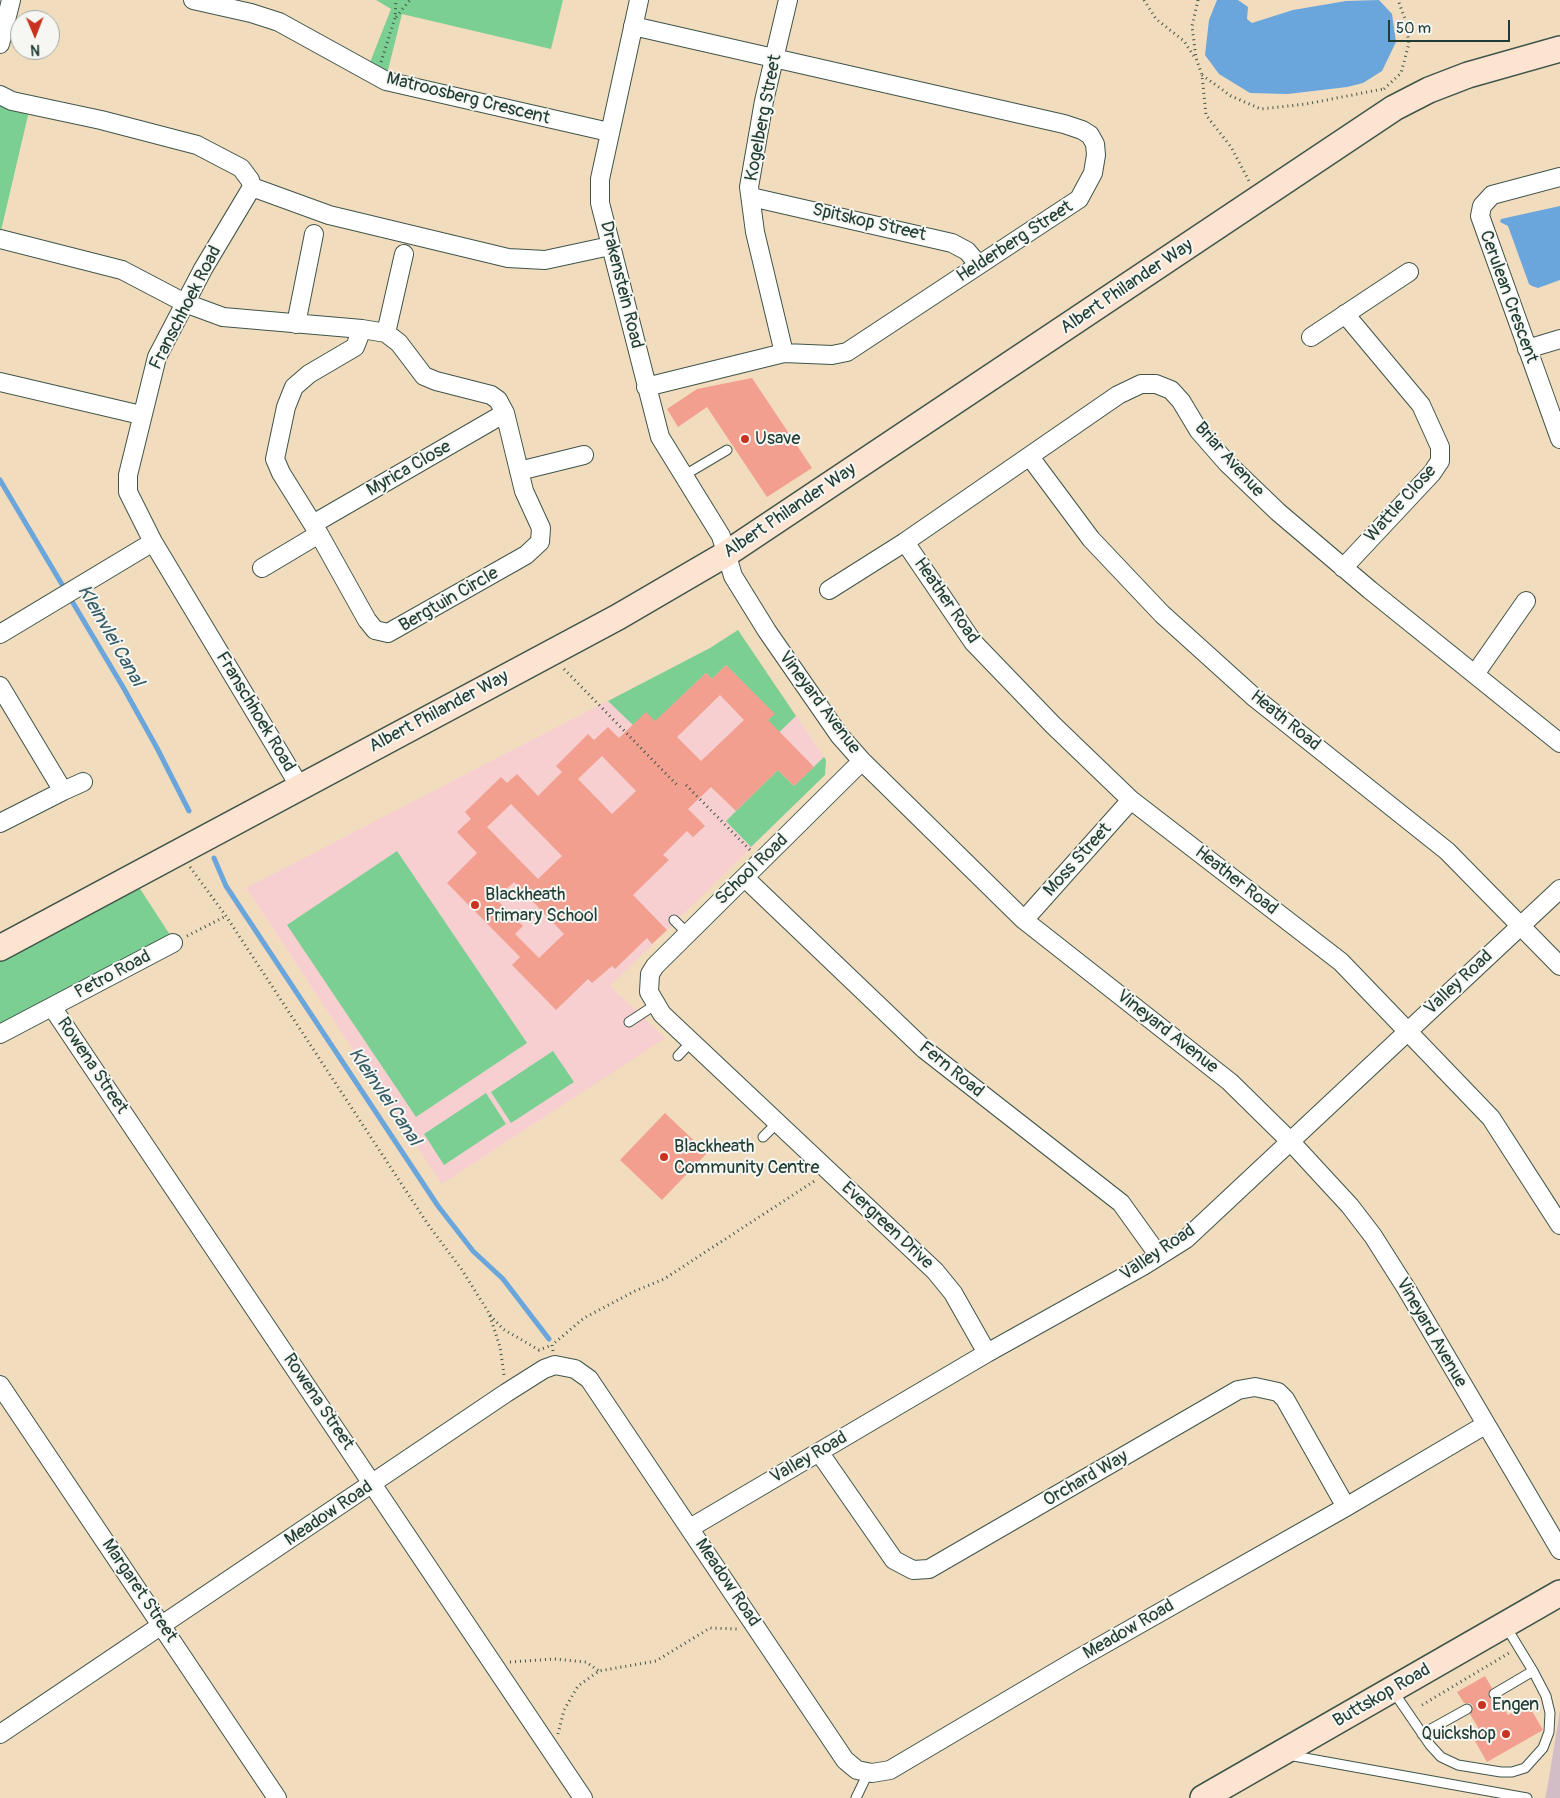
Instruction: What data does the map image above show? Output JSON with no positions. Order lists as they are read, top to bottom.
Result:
{
  "streets": {
    "street": [
      "Matroosberg Crescent",
      "Kogelberg Street",
      "Spitskop Street",
      "Helderberg Street",
      "Drakenstein Road",
      "Albert Philander Way",
      "Cerulean Crescent",
      "Franschhoek Road",
      "Briar Avenue",
      "Myrica Close",
      "Wattle Close",
      "Bergtuin Circle",
      "Heather Road",
      "Vineyard Avenue",
      "Heath Road",
      "Moss Street",
      "School Road",
      "Petro Road",
      "Valley Road",
      "Rowena Street",
      "Fern Road",
      "Evergreen Drive",
      "Orchard Way",
      "Meadow Road",
      "Margaret Street",
      "Buttskop Road"
    ]
  },
  "crossings": [
    ["Matroosberg Crescent", "Drakenstein Road"],
    ["Kogelberg Street", "Spitskop Street"],
    ["Kogelberg Street", "Helderberg Street"],
    ["Spitskop Street", "Helderberg Street"],
    ["Helderberg Street", "Drakenstein Road"],
    ["Drakenstein Road", "Albert Philander Way"],
    ["Drakenstein Road", "Vineyard Avenue"],
    ["Albert Philander Way", "Franschhoek Road"],
    ["Albert Philander Way", "Vineyard Avenue"],
    ["Briar Avenue", "Wattle Close"],
    ["Briar Avenue", "Heather Road"],
    ["Briar Avenue", "Heath Road"],
    ["Myrica Close", "Bergtuin Circle"],
    ["Heather Road", "Moss Street"],
    ["Heather Road", "Valley Road"],
    ["Vineyard Avenue", "Moss Street"],
    ["Vineyard Avenue", "School Road"],
    ["Vineyard Avenue", "Valley Road"],
    ["Vineyard Avenue", "Meadow Road"],
    ["Heath Road", "Valley Road"],
    ["School Road", "Fern Road"],
    ["School Road", "Evergreen Drive"],
    ["Petro Road", "Rowena Street"],
    ["Valley Road", "Fern Road"],
    ["Valley Road", "Evergreen Drive"],
    ["Valley Road", "Orchard Way"],
    ["Valley Road", "Meadow Road"],
    ["Rowena Street", "Meadow Road"],
    ["Orchard Way", "Meadow Road"],
    ["Meadow Road", "Margaret Street"]
  ],
  "water": ["Kleinvlei Canal"],
  "places": [
    "Usave",
    "Blackheath Primary School",
    "Blackheath Community Centre",
    "Engen",
    "Quickshop"
  ],
  "scale_bar": "50 m",
  "north": "bottom"
}
